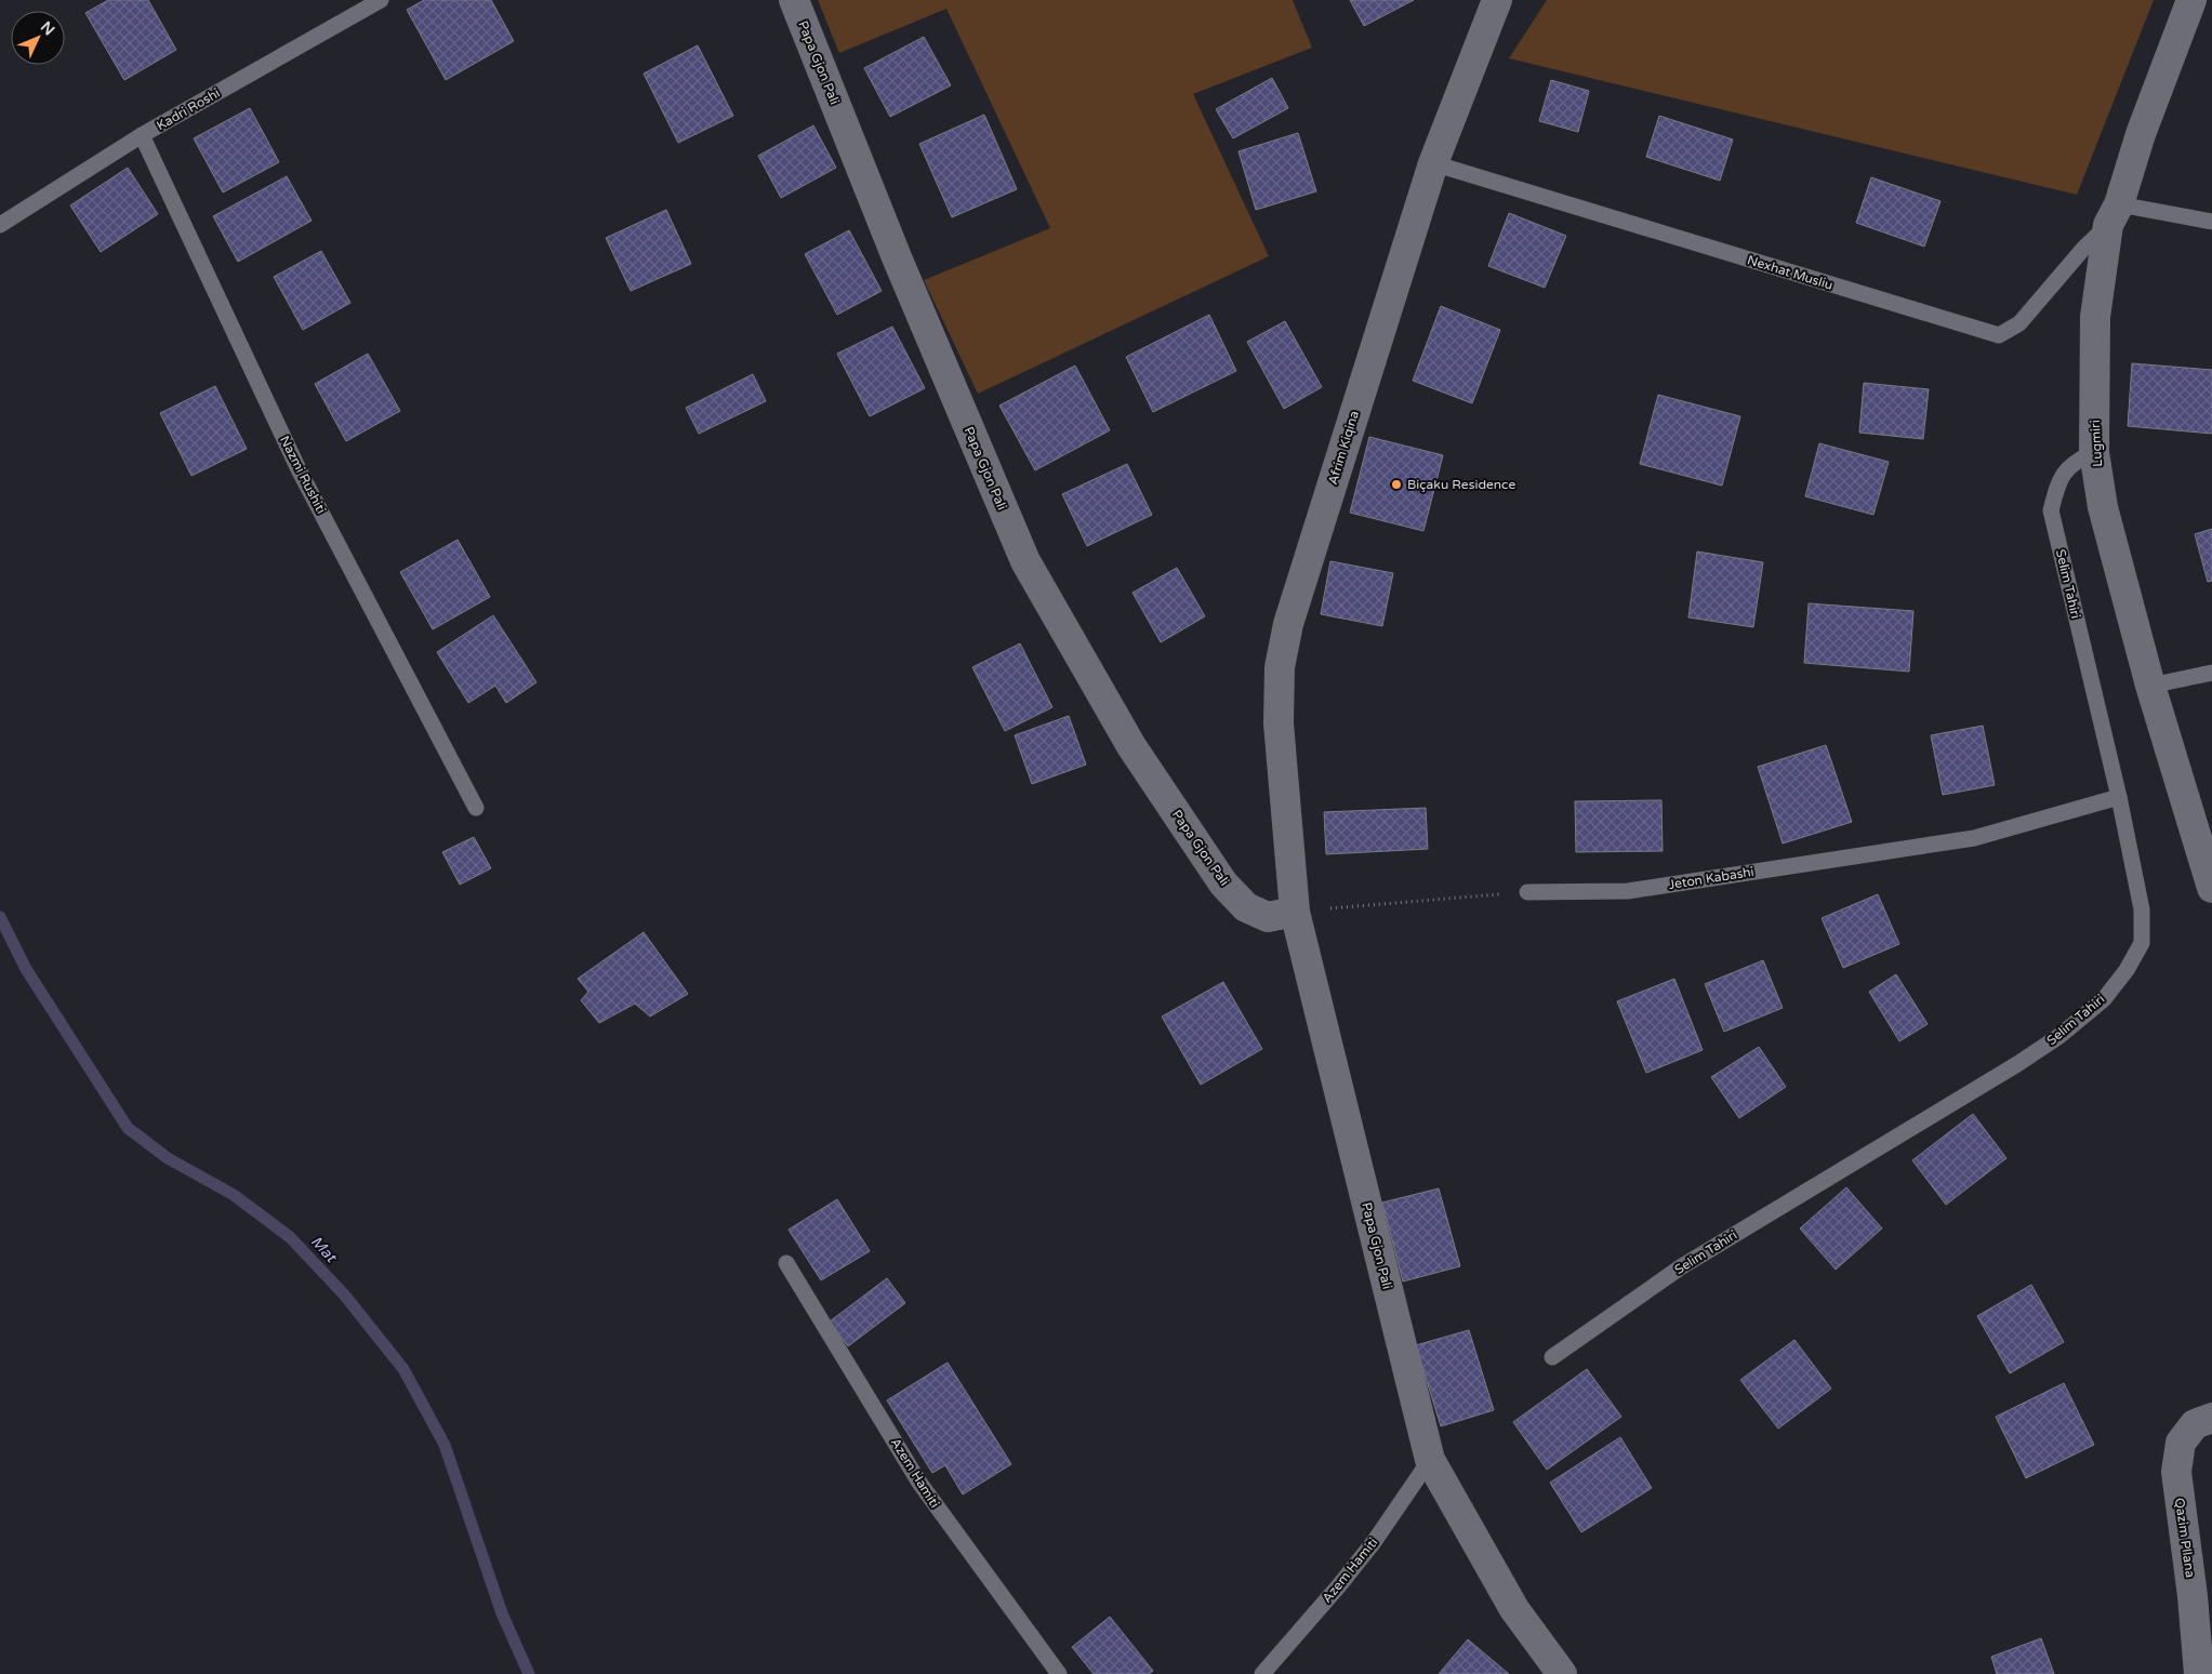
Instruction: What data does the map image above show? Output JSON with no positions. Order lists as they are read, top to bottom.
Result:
{
  "streets": {
    "street": [
      "Papa Gjon Pali",
      "Lugmiri",
      "Afrim Kiqina",
      "Qazim Pllana"
    ],
    "lane": [
      "Kadri Roshi",
      "Nexhat Musliu",
      "Nazmi Rushiti",
      "Selim Tahiri",
      "Jeton Kabashi",
      "Azem Hamiti"
    ]
  },
  "crossings": [
    ["Papa Gjon Pali", "Afrim Kiqina"],
    ["Papa Gjon Pali", "Azem Hamiti"],
    ["Kadri Roshi", "Nazmi Rushiti"],
    ["Nexhat Musliu", "Lugmiri"],
    ["Nexhat Musliu", "Afrim Kiqina"],
    ["Lugmiri", "Selim Tahiri"],
    ["Selim Tahiri", "Jeton Kabashi"]
  ],
  "water": ["Mat"],
  "places": ["Biçaku Residence"],
  "north": "top right"
}
